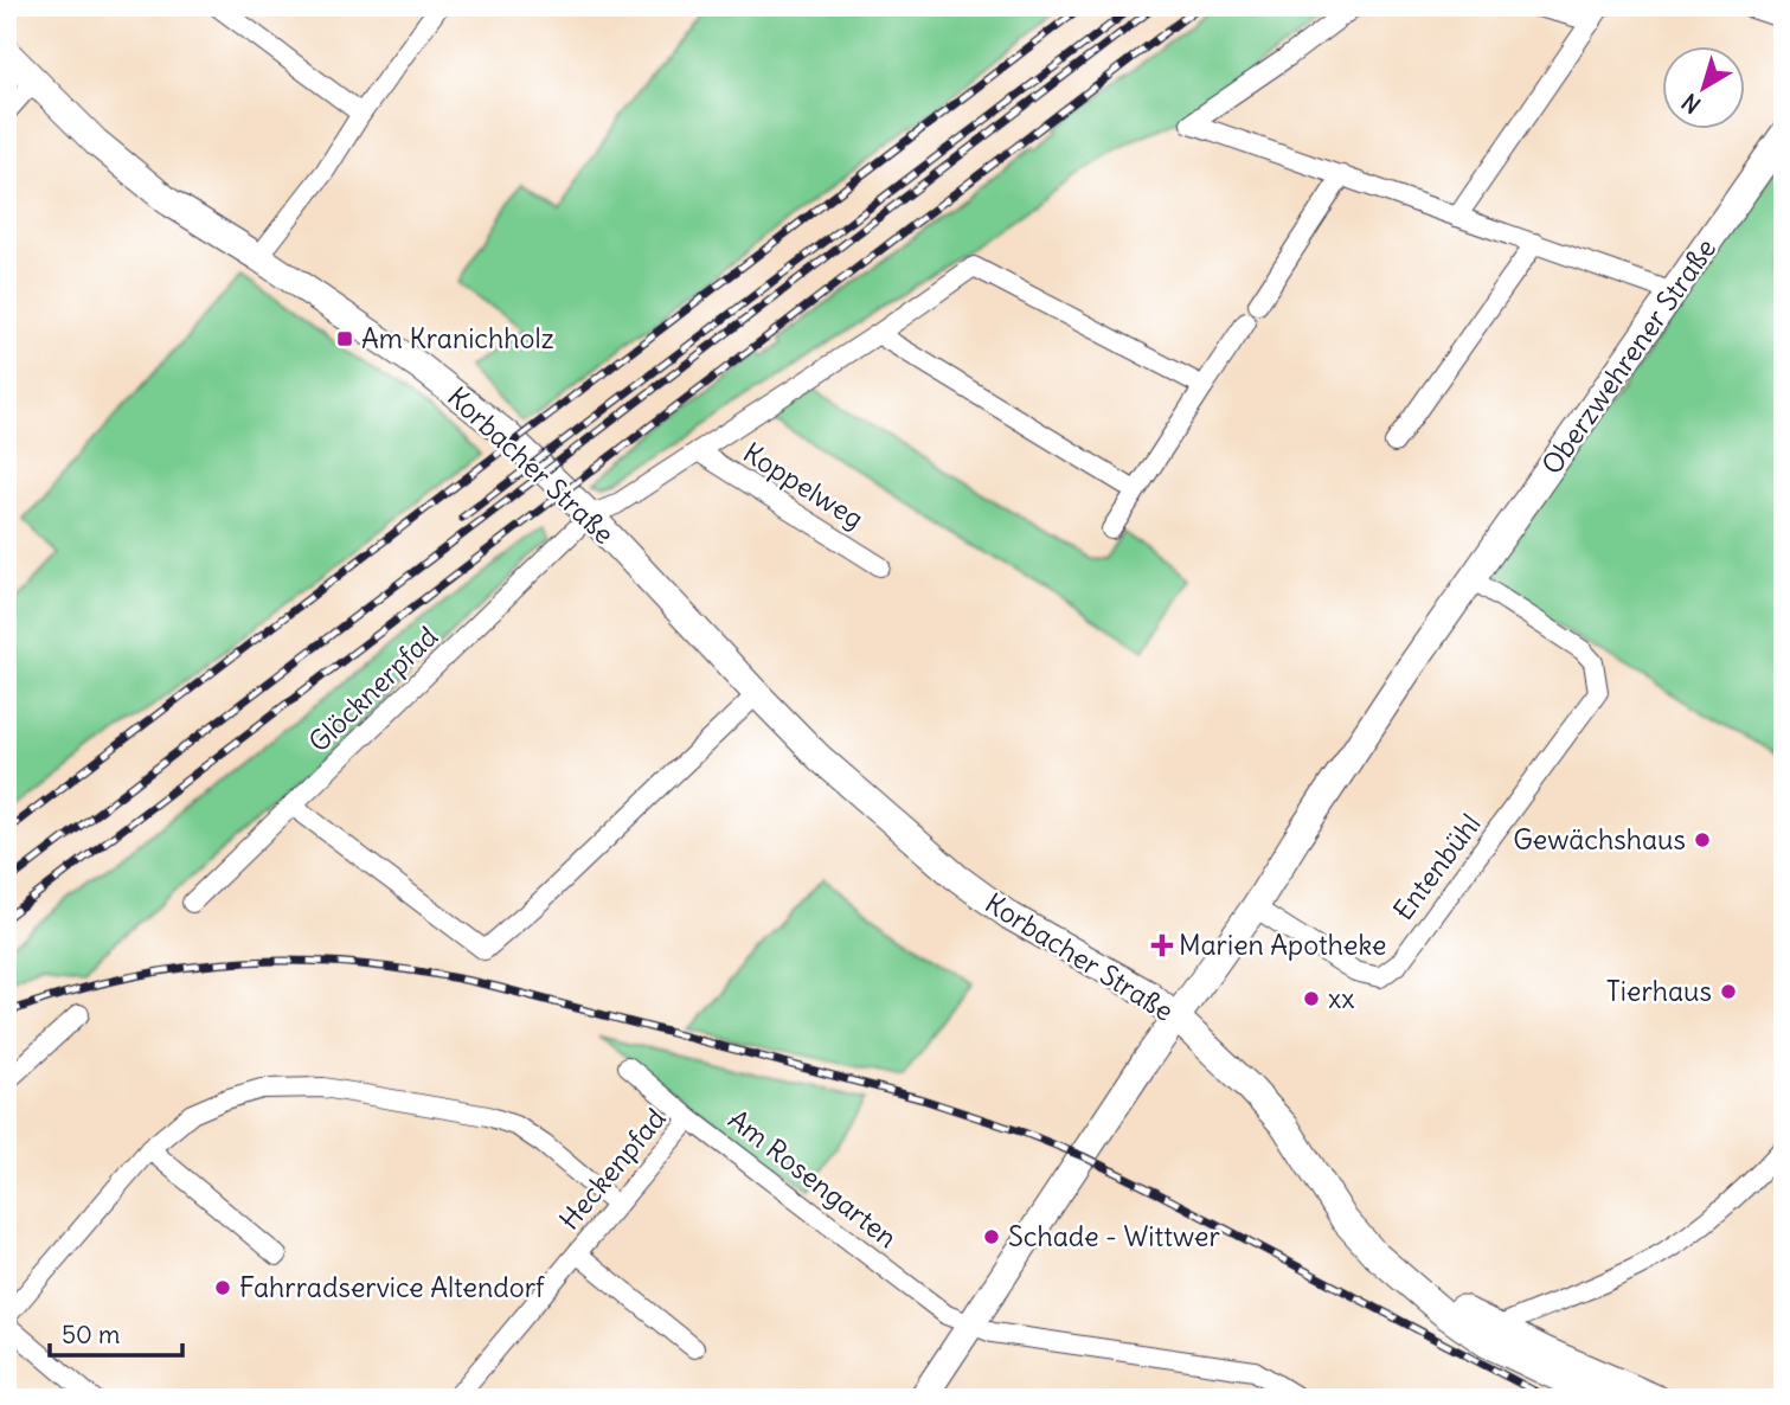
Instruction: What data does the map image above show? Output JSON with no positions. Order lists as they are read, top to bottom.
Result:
{
  "streets": {
    "street": [
      "Oberzwehrener Straße",
      "Korbacher Straße",
      "Koppelweg",
      "Glöcknerpfad",
      "Entenbühl",
      "Heckenpfad",
      "Am Rosengarten"
    ]
  },
  "crossings": [
    ["Oberzwehrener Straße", "Korbacher Straße"],
    ["Oberzwehrener Straße", "Entenbühl"],
    ["Oberzwehrener Straße", "Am Rosengarten"],
    ["Korbacher Straße", "Glöcknerpfad"],
    ["Koppelweg", "Glöcknerpfad"],
    ["Heckenpfad", "Am Rosengarten"]
  ],
  "places": {
    "transit": ["Am Kranichholz"],
    "other": [
      "Gewächshaus",
      "Tierhaus",
      "xx",
      "Schade - Wittwer",
      "Fahrradservice Altendorf"
    ],
    "health": ["Marien Apotheke"]
  },
  "scale_bar": "50 m",
  "north": "bottom left"
}
